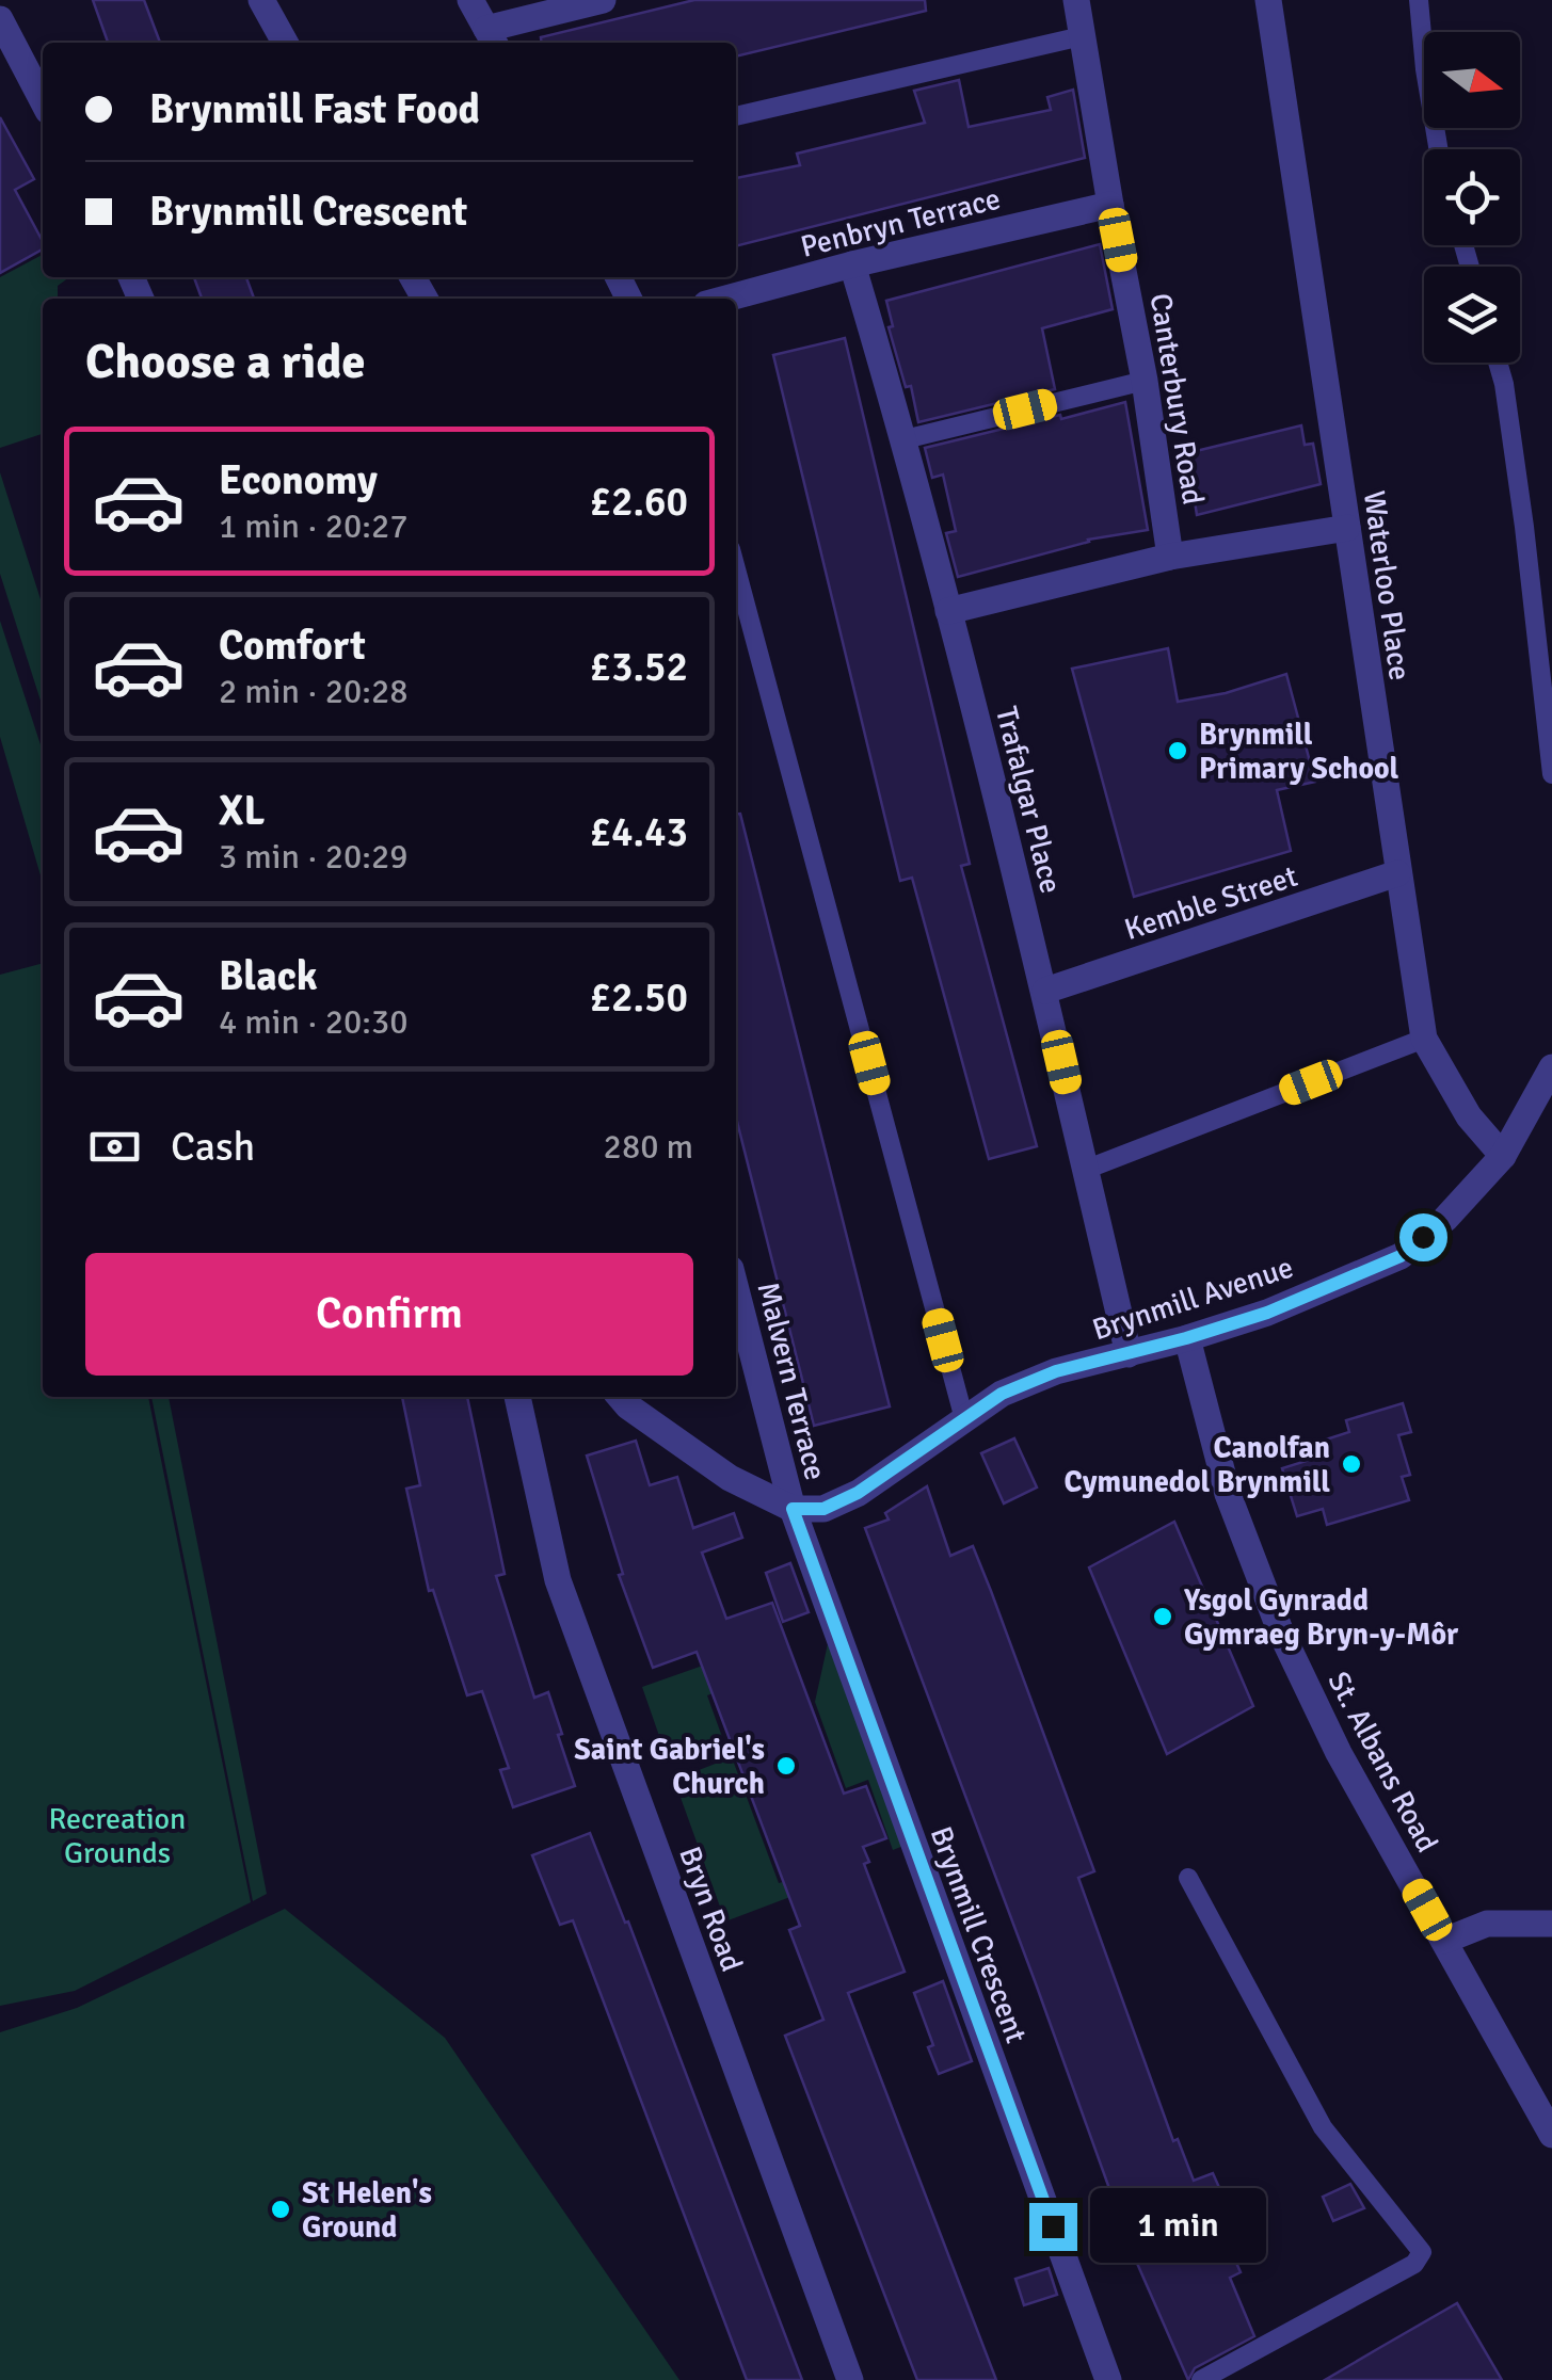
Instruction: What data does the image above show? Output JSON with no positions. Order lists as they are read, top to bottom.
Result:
{
  "streets": {
    "street": [
      "Penbryn Terrace",
      "Canterbury Road",
      "Waterloo Place",
      "Trafalgar Place",
      "Kemble Street",
      "Brynmill Avenue",
      "Malvern Terrace",
      "St. Albans Road",
      "Bryn Road",
      "Brynmill Crescent"
    ]
  },
  "crossings": [
    ["Penbryn Terrace", "Canterbury Road"],
    ["Penbryn Terrace", "Trafalgar Place"],
    ["Waterloo Place", "Kemble Street"],
    ["Waterloo Place", "Brynmill Avenue"],
    ["Trafalgar Place", "Kemble Street"],
    ["Trafalgar Place", "Brynmill Avenue"],
    ["Brynmill Avenue", "Malvern Terrace"],
    ["Brynmill Avenue", "St. Albans Road"],
    ["Brynmill Avenue", "Brynmill Crescent"],
    ["Malvern Terrace", "Brynmill Crescent"]
  ],
  "parks": ["Recreation Grounds"],
  "places": [
    "Brynmill Primary School",
    "Canolfan Cymunedol Brynmill",
    "Ysgol Gynradd Gymraeg Bryn-y-Môr",
    "Saint Gabriel's Church",
    "St Helen's Ground"
  ],
  "north": "right",
  "page": {
    "banner": ["Brynmill Fast Food", "Brynmill Crescent"],
    "heading": "Choose a ride",
    "list": [
      {
        "name": "Economy",
        "note": "1 min · 20:27",
        "value": "£2.60"
      },
      {
        "name": "Comfort",
        "note": "2 min · 20:28",
        "value": "£3.52"
      },
      {
        "name": "XL",
        "note": "3 min · 20:29",
        "value": "£4.43"
      },
      {
        "name": "Black",
        "note": "4 min · 20:30",
        "value": "£2.50"
      }
    ],
    "pay": ["Cash", "280 m"],
    "buttons": "Confirm",
    "bubble": "1 min"
  }
}
